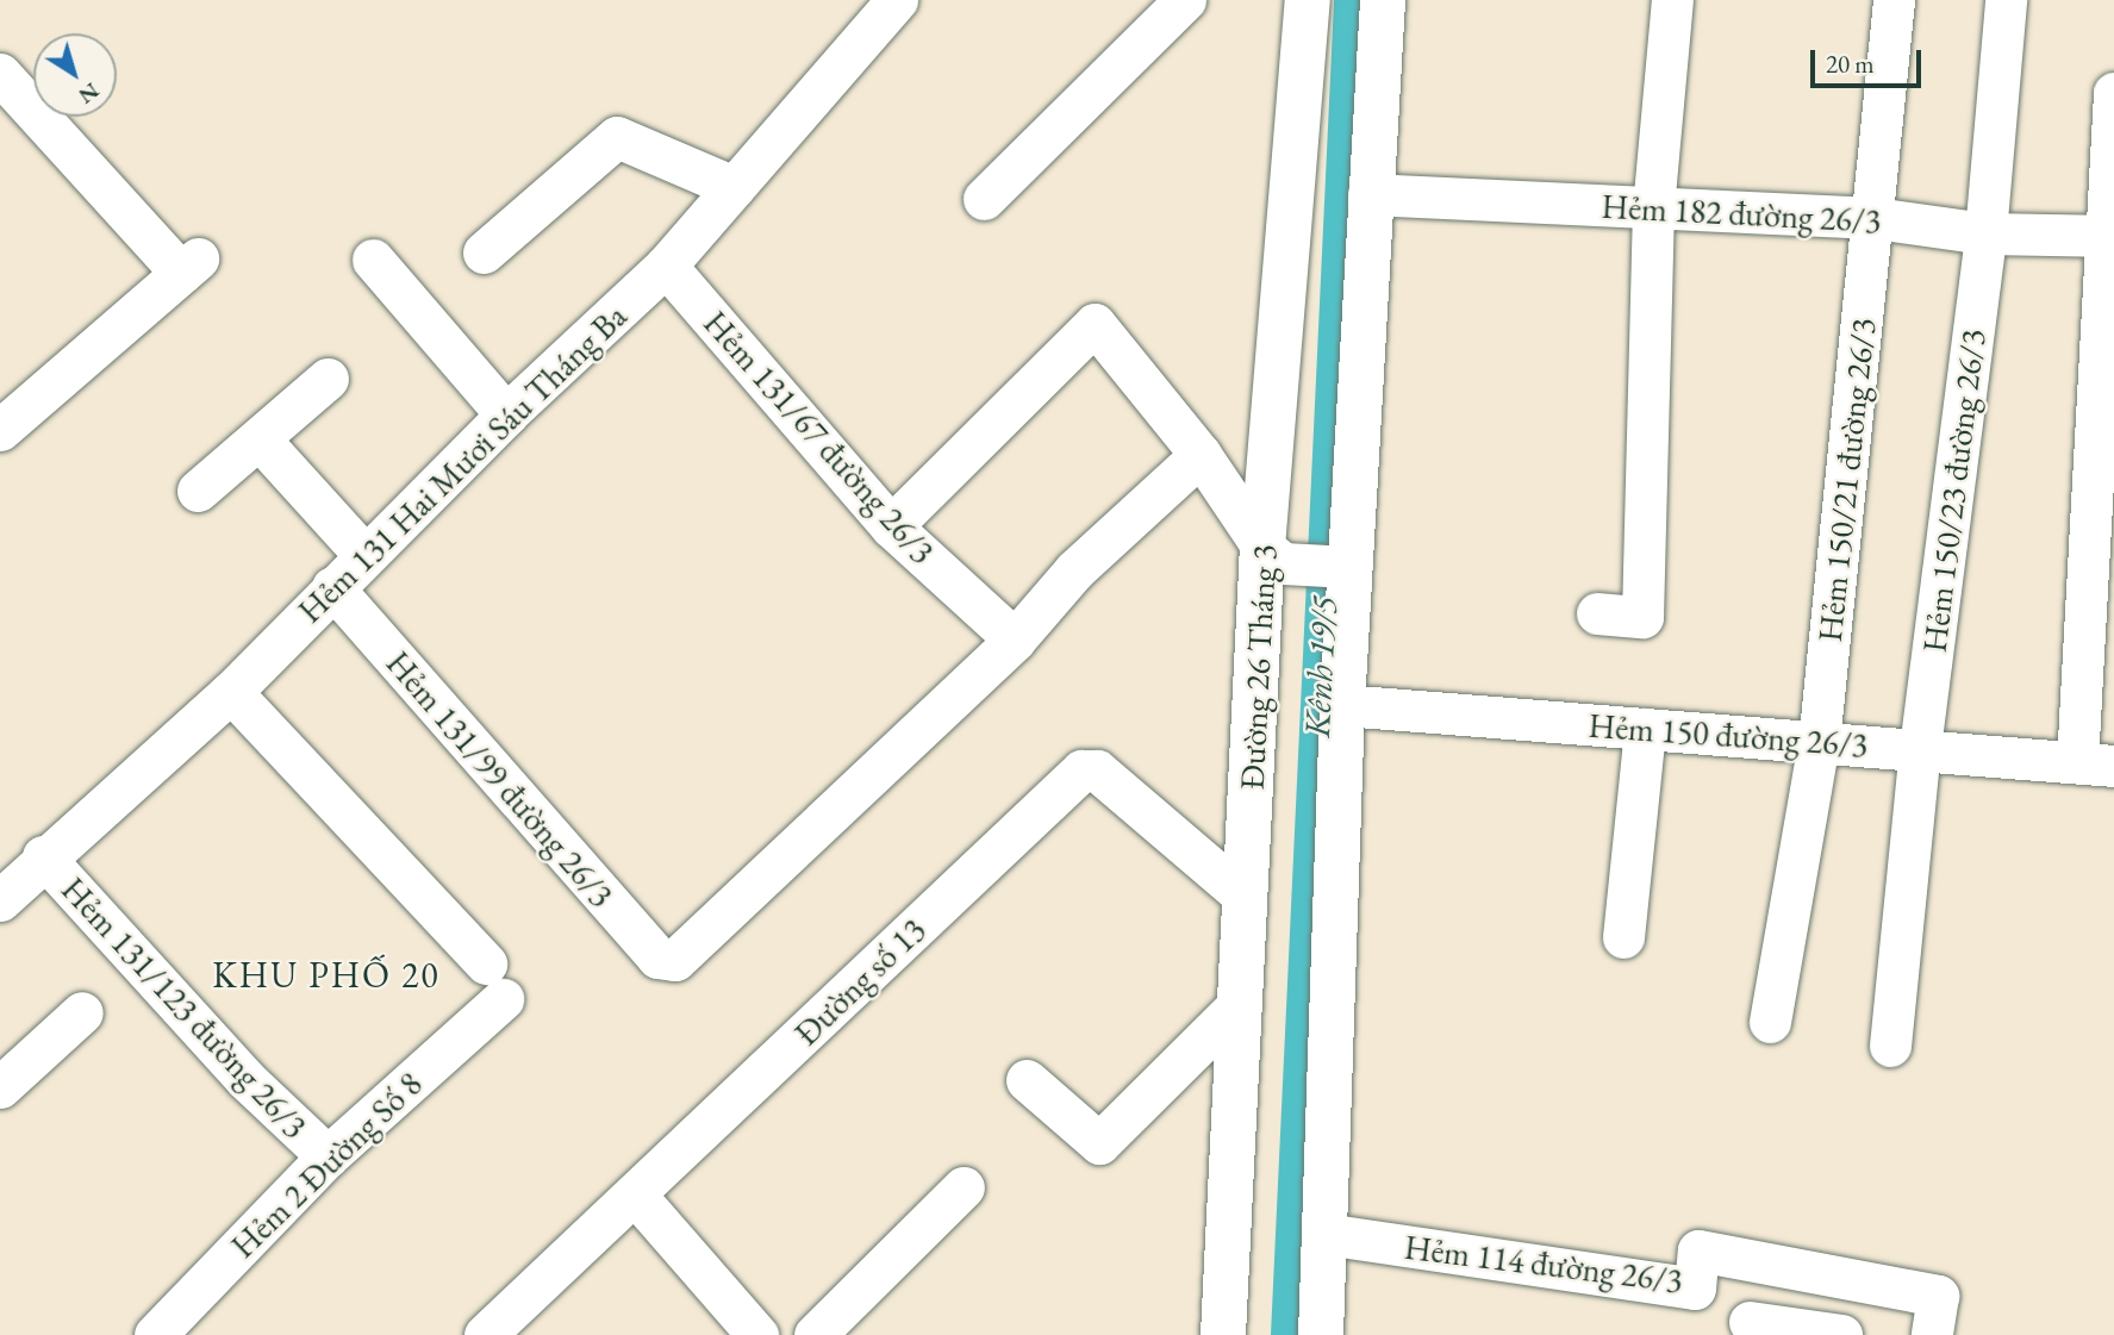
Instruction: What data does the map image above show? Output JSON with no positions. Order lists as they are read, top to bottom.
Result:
{
  "streets": {
    "street": [
      "Hẻm 182 đường 26/3",
      "Hẻm 131/67 đường 26/3",
      "Hẻm 131 Hai Mươi Sáu Tháng Ba",
      "Hẻm 150/21 đường 26/3",
      "Hẻm 150/23 đường 26/3",
      "Đường 26 Tháng 3",
      "Hẻm 150 đường 26/3",
      "Hẻm 131/99 đường 26/3",
      "Đường số 13",
      "Hẻm 131/123 đường 26/3",
      "Hẻm 2 Đường Số 8",
      "Hẻm 114 đường 26/3"
    ]
  },
  "crossings": [
    ["Hẻm 182 đường 26/3", "Hẻm 150/21 đường 26/3"],
    ["Hẻm 182 đường 26/3", "Hẻm 150/23 đường 26/3"],
    ["Hẻm 131/67 đường 26/3", "Hẻm 131 Hai Mươi Sáu Tháng Ba"],
    ["Hẻm 131/67 đường 26/3", "Hẻm 131/99 đường 26/3"],
    ["Hẻm 131 Hai Mươi Sáu Tháng Ba", "Hẻm 131/99 đường 26/3"],
    ["Hẻm 131 Hai Mươi Sáu Tháng Ba", "Hẻm 131/123 đường 26/3"],
    ["Hẻm 131 Hai Mươi Sáu Tháng Ba", "Hẻm 2 Đường Số 8"],
    ["Hẻm 150/21 đường 26/3", "Hẻm 150 đường 26/3"],
    ["Hẻm 150/23 đường 26/3", "Hẻm 150 đường 26/3"],
    ["Đường 26 Tháng 3", "Đường số 13"],
    ["Hẻm 131/123 đường 26/3", "Hẻm 2 Đường Số 8"]
  ],
  "districts": ["KHU PHỐ 20"],
  "water": ["Kênh 19/5"],
  "scale_bar": "20 m",
  "north": "bottom right"
}
